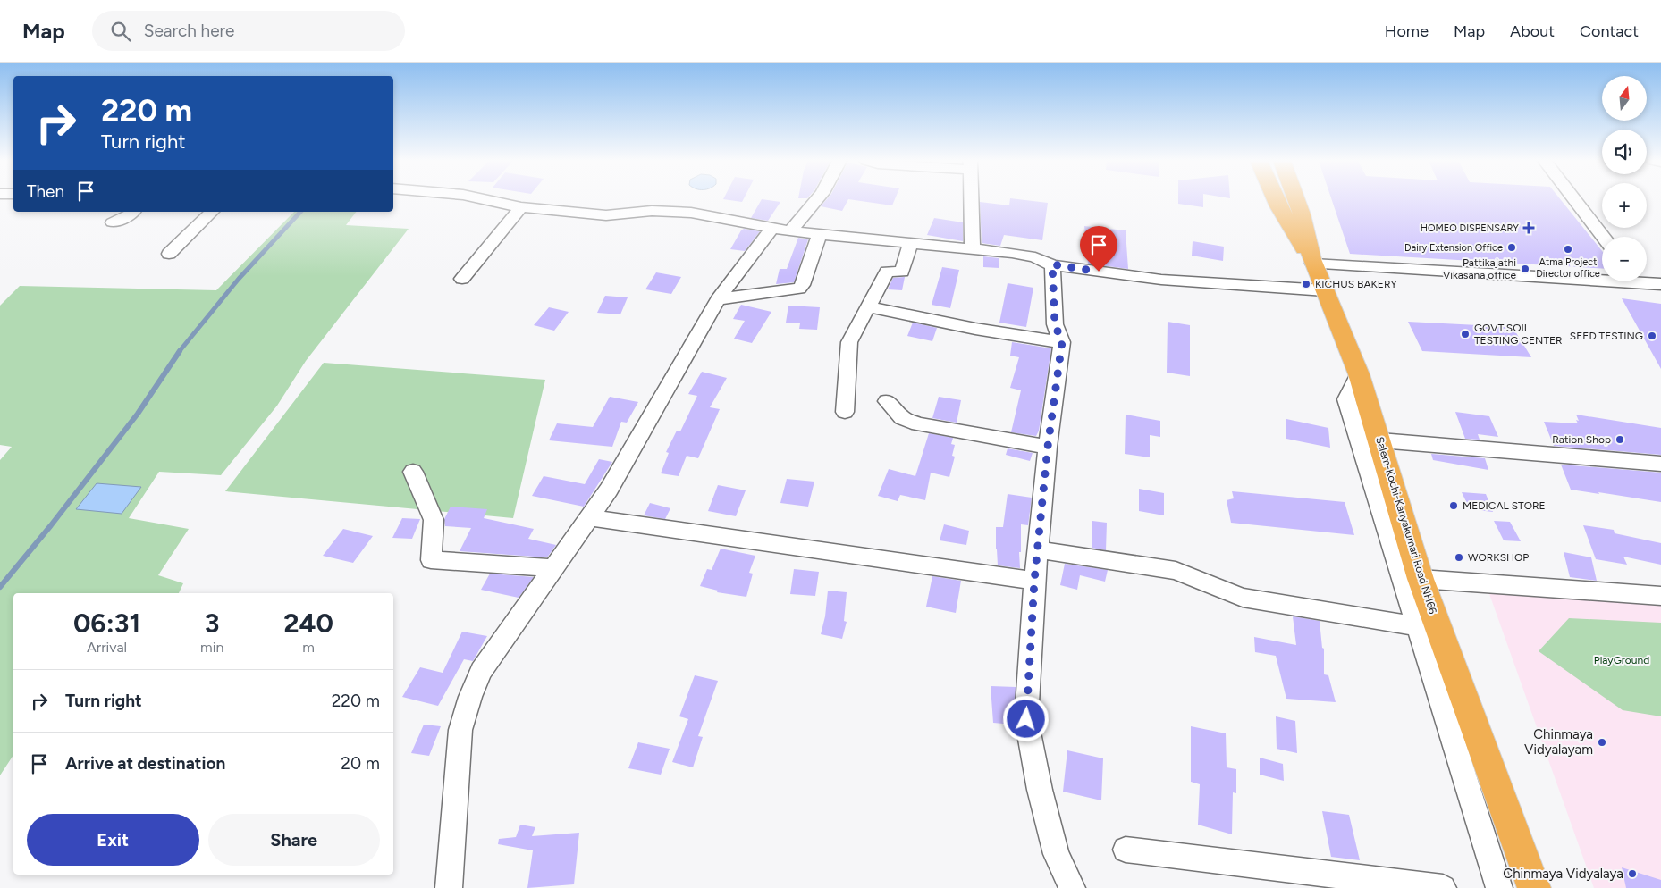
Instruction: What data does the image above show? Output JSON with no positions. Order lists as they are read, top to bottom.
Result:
{
  "streets": {
    "highway": ["Salem-Kochi-Kanyakumari Road NH66"]
  },
  "parks": ["PlayGround"],
  "places": {
    "health": ["HOMEO DISPENSARY"],
    "other": [
      "Dairy Extension Office",
      "Atma Project Director office",
      "Pattikajathi Vikasana office",
      "KICHUS BAKERY",
      "GOVT.SOIL TESTING CENTER",
      "SEED TESTING",
      "Ration Shop",
      "MEDICAL STORE",
      "WORKSHOP",
      "Chinmaya Vidyalayam",
      "Chinmaya Vidyalaya"
    ]
  },
  "north": "top",
  "page": {
    "header": "Map",
    "search": "Search here",
    "nav": [
      "Home",
      "Map",
      "About",
      "Contact"
    ],
    "map_buttons": ["+", "−"],
    "turn": ["220 m", "Turn right"],
    "then": "Then",
    "eta": [
      "06:31",
      "Arrival",
      "3",
      "min",
      "240",
      "m"
    ],
    "list": [
      {
        "name": "Turn right",
        "value": "220 m"
      },
      {
        "name": "Arrive at destination",
        "value": "20 m"
      }
    ],
    "buttons": ["Exit", "Share"]
  }
}
